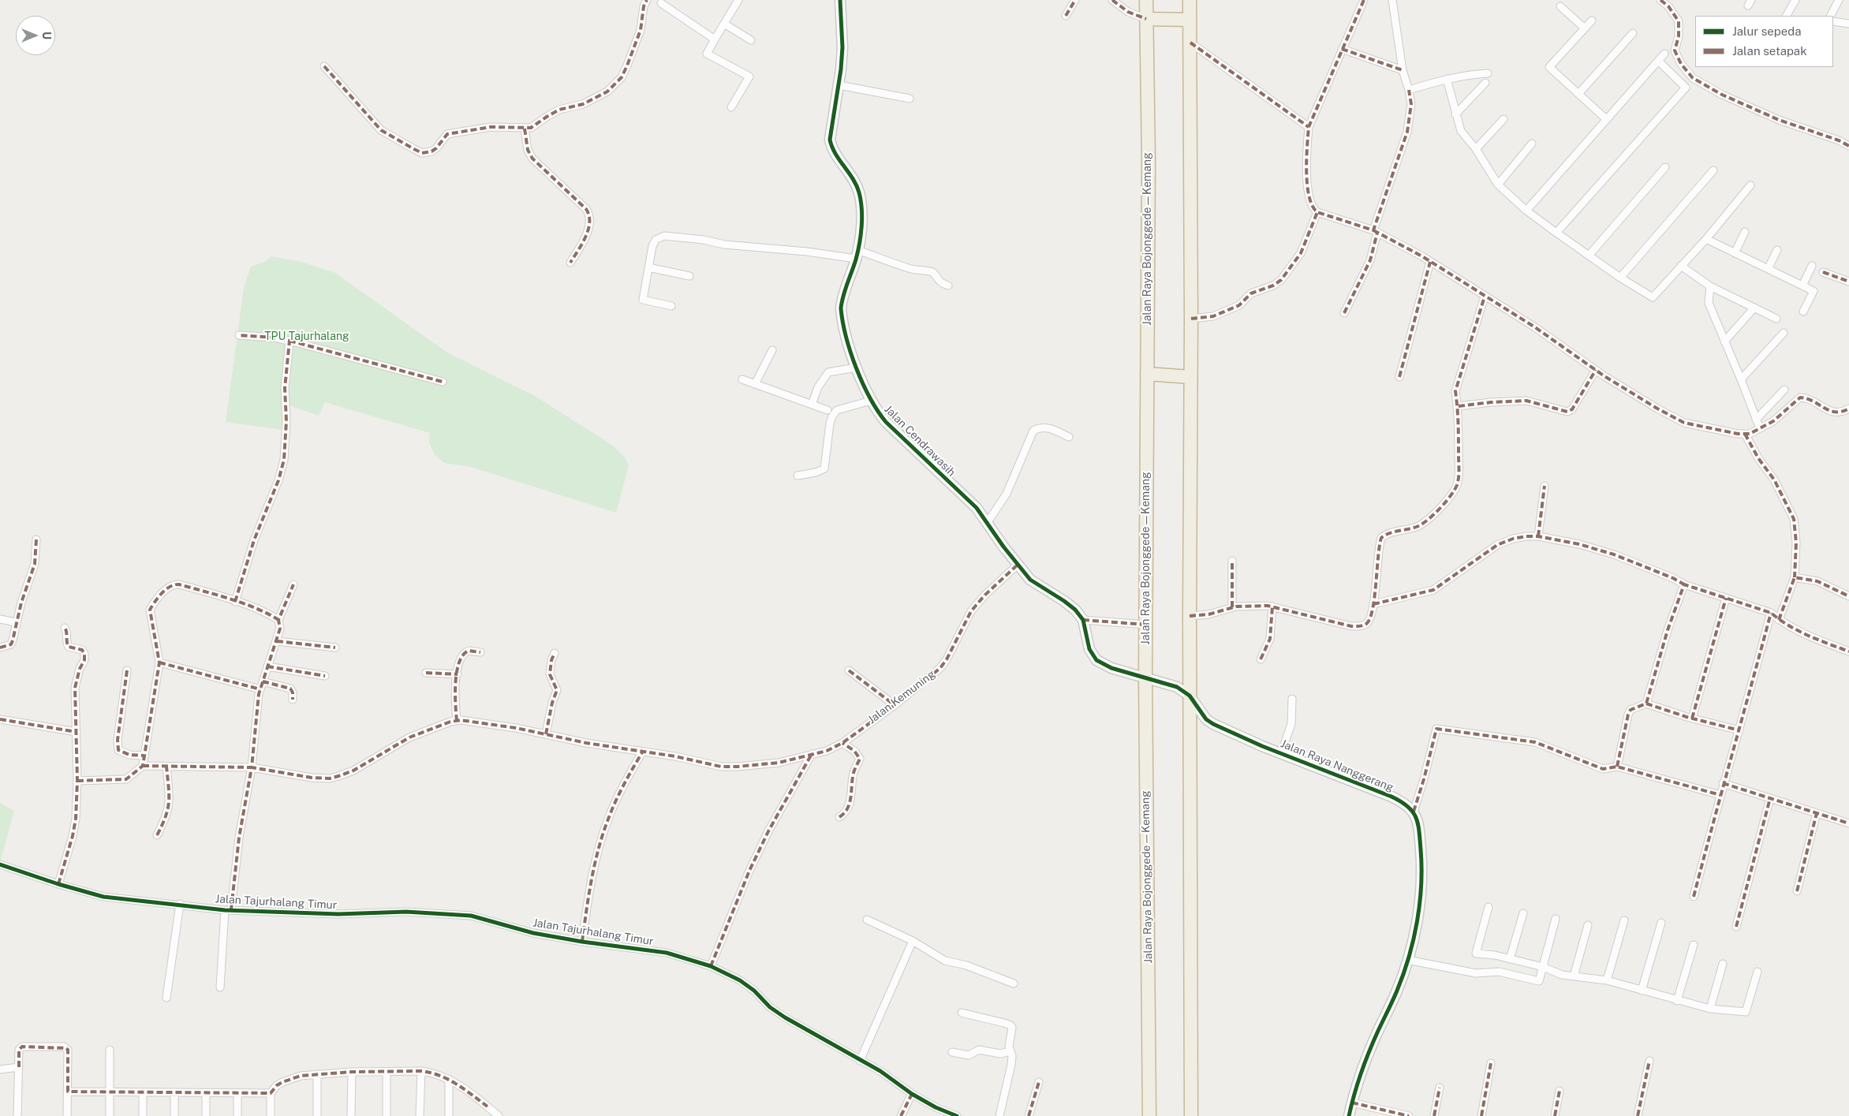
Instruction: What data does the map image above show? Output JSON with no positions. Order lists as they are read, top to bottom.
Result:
{
  "streets": {
    "highway": ["Jalan Raya Bojonggede—Kemang"],
    "street": [
      "Jalan Cendrawasih",
      "Jalan Kemuning",
      "Jalan Raya Nanggerang",
      "Jalan Tajurhalang Timur"
    ]
  },
  "crossings": [
    ["Jalan Raya Bojonggede—Kemang", "Jalan Raya Nanggerang"],
    ["Jalan Cendrawasih", "Jalan Kemuning"]
  ],
  "parks": ["TPU Tajurhalang"],
  "legend": ["Jalur sepeda", "Jalan setapak"],
  "north": "right"
}
